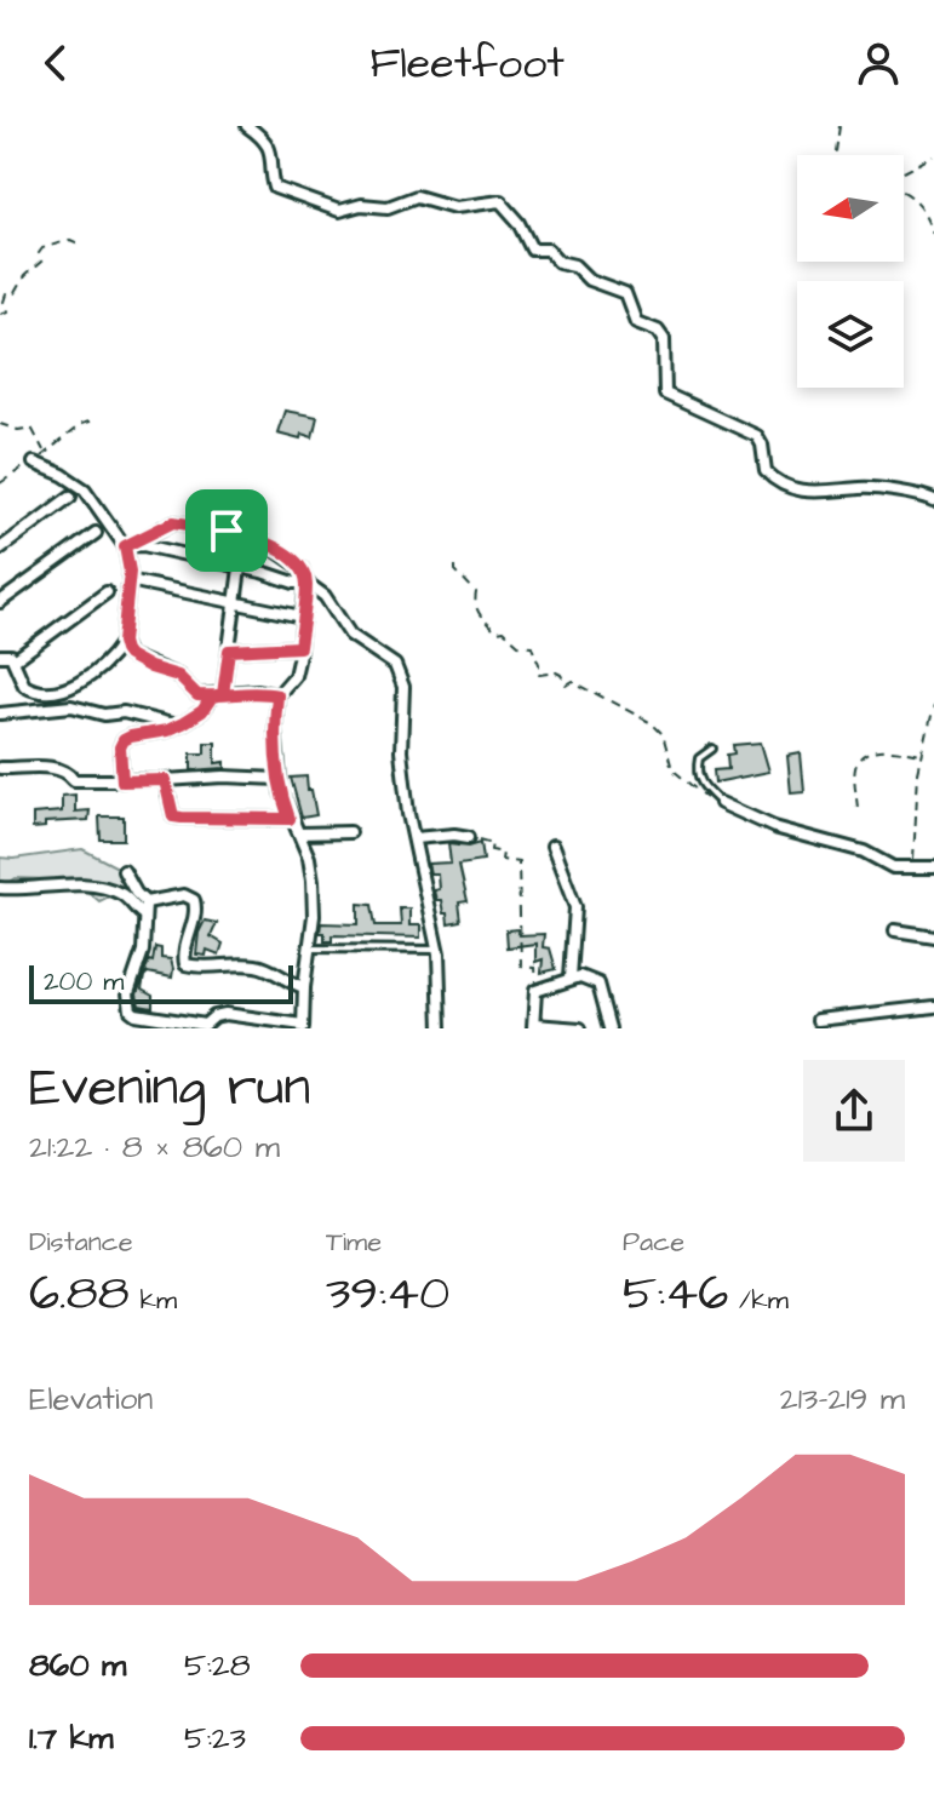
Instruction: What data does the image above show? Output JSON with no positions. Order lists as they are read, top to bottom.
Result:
{
  "scale_bar": "200 m",
  "north": "left",
  "page": {
    "header": "Fleetfoot",
    "scale": "200 m",
    "heading": ["Evening run", "21:22 · 8 × 860 m"],
    "stats": [
      ["Distance", "6.88 km"],
      ["Time", "39:40"],
      ["Pace", "5:46 /km"]
    ],
    "chart": ["Elevation", "213–219 m"],
    "list": [
      {
        "name": "860 m",
        "note": "5:28"
      },
      {
        "name": "1.7 km",
        "note": "5:23"
      }
    ]
  }
}
